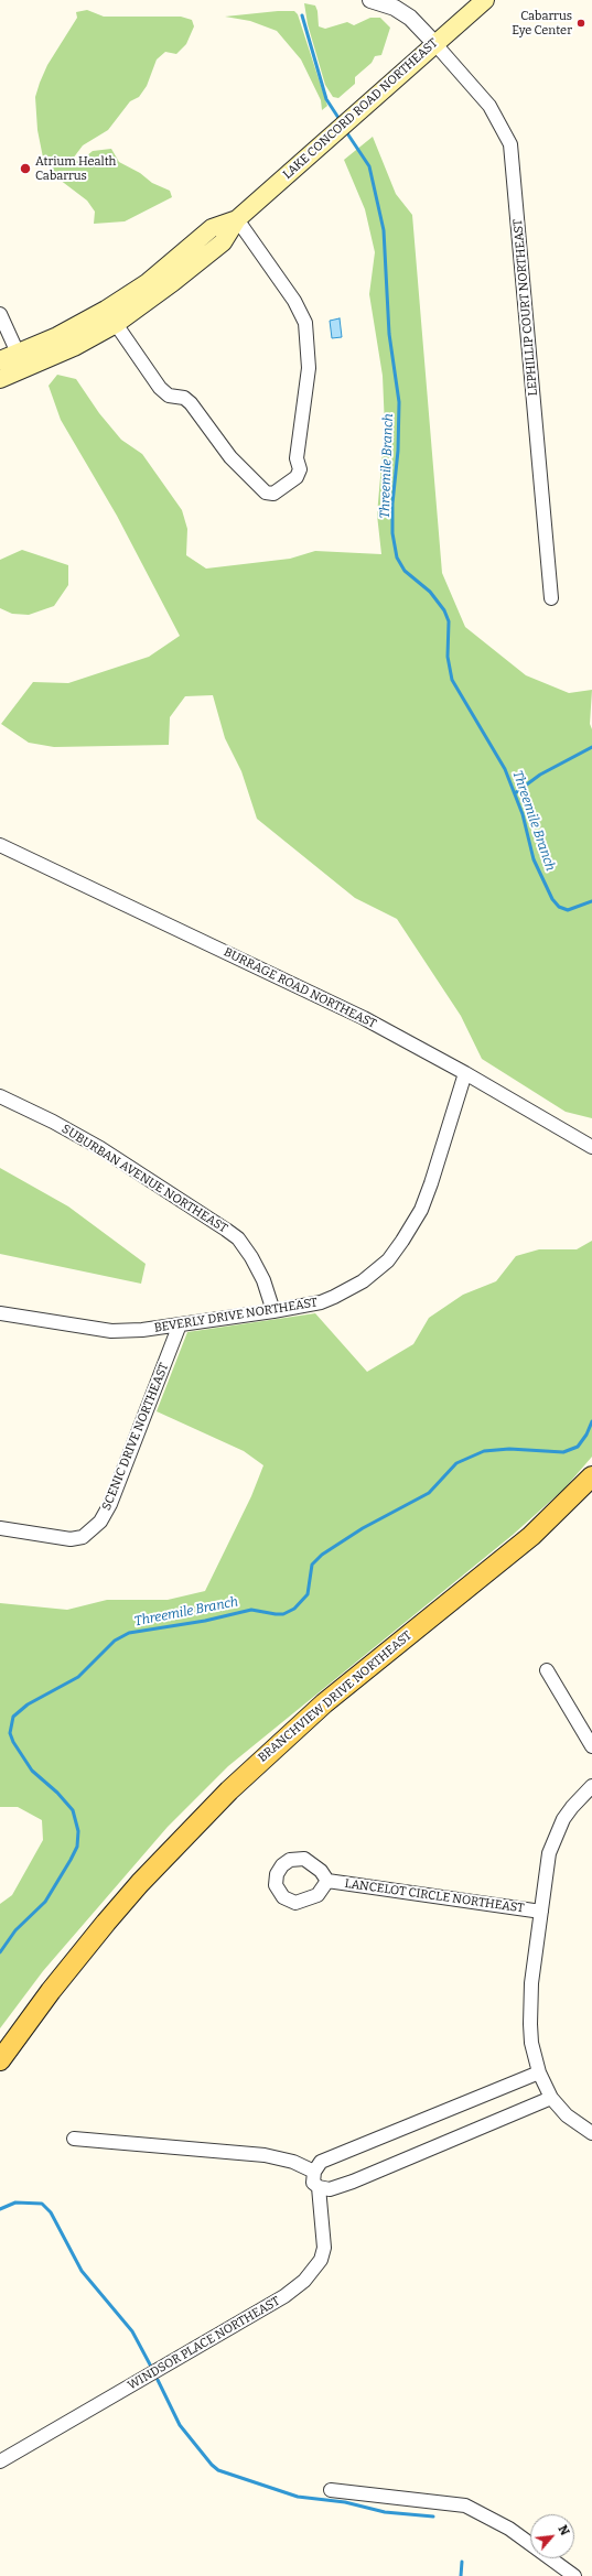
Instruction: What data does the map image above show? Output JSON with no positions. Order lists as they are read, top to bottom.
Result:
{
  "streets": {
    "main road": ["LAKE CONCORD ROAD NORTHEAST", "BRANCHVIEW DRIVE NORTHEAST"],
    "street": [
      "LEPHILLIP COURT NORTHEAST",
      "BURRAGE ROAD NORTHEAST",
      "SUBURBAN AVENUE NORTHEAST",
      "BEVERLY DRIVE NORTHEAST",
      "SCENIC DRIVE NORTHEAST",
      "LANCELOT CIRCLE NORTHEAST",
      "WINDSOR PLACE NORTHEAST"
    ]
  },
  "crossings": [
    ["LAKE CONCORD ROAD NORTHEAST", "LEPHILLIP COURT NORTHEAST"],
    ["BURRAGE ROAD NORTHEAST", "BEVERLY DRIVE NORTHEAST"],
    ["SUBURBAN AVENUE NORTHEAST", "BEVERLY DRIVE NORTHEAST"],
    ["BEVERLY DRIVE NORTHEAST", "SCENIC DRIVE NORTHEAST"]
  ],
  "water": ["Threemile Branch"],
  "places": ["Cabarrus Eye Center", "Atrium Health Cabarrus"],
  "north": "top right"
}
